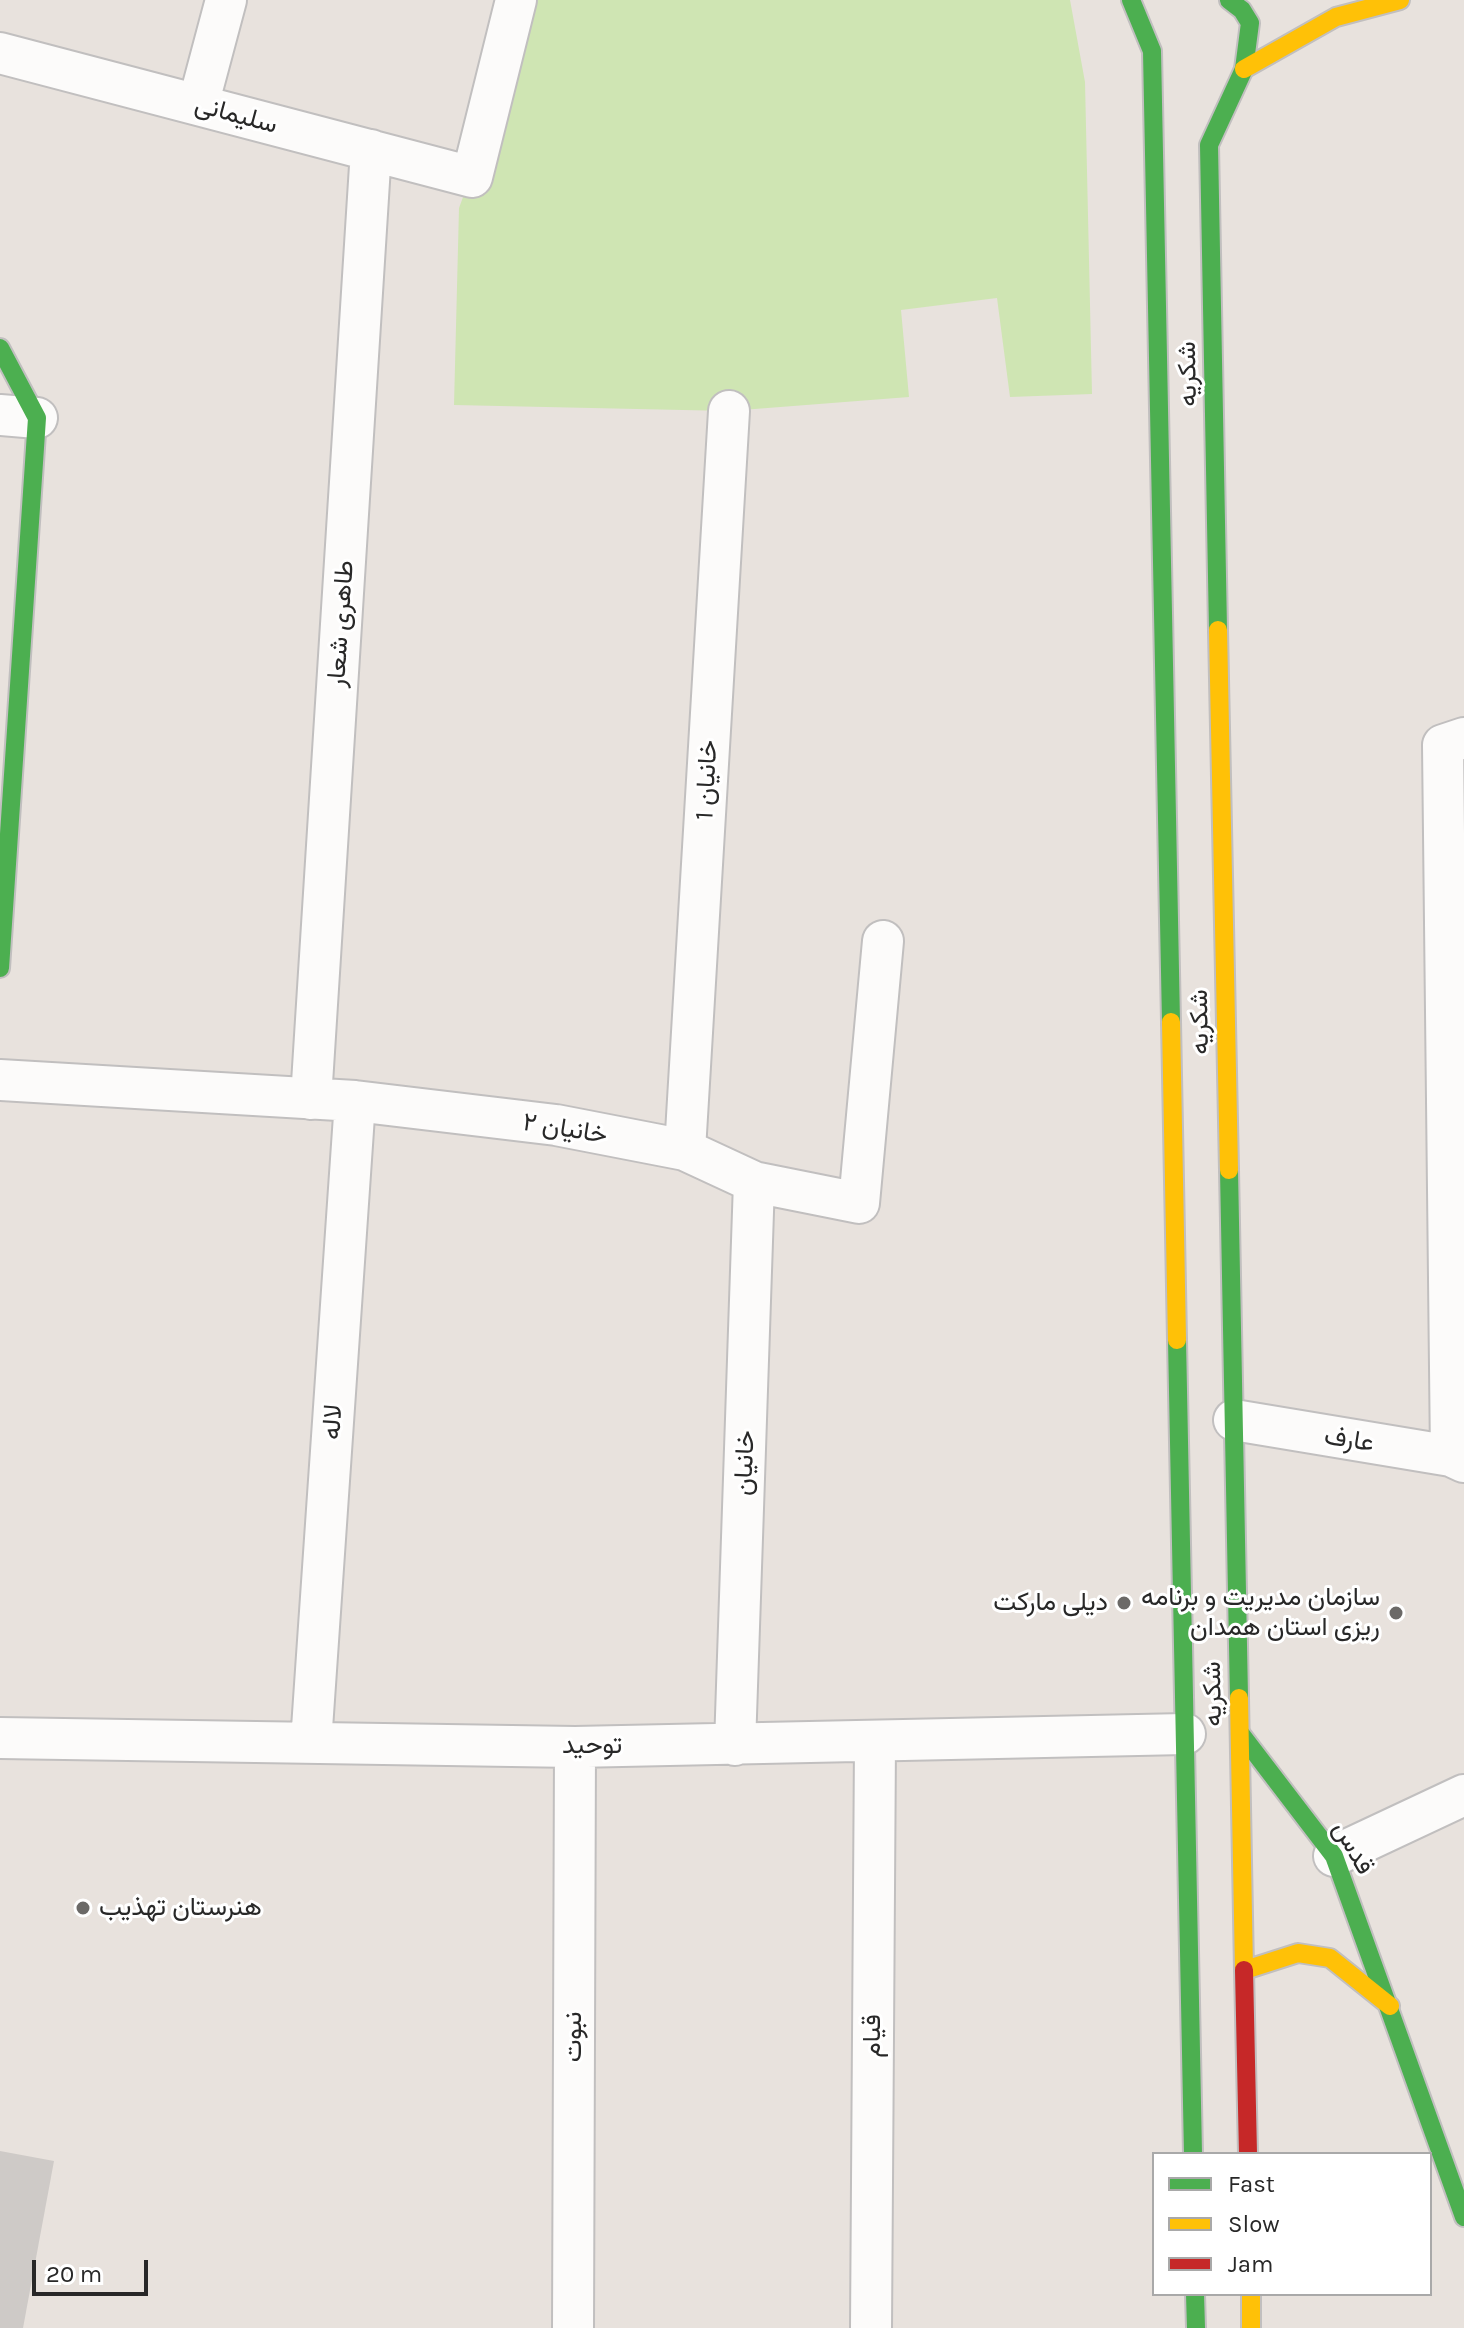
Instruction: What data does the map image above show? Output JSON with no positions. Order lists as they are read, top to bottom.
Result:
{
  "streets": {
    "main road": ["شکریه", "قدس"],
    "street": [
      "سلیمانی",
      "طاهری شعار",
      "خانیان 1",
      "خانیان ۲",
      "لاله",
      "عارف",
      "خانیان",
      "توحید",
      "قیام",
      "نبوت"
    ]
  },
  "crossings": [
    ["سلیمانی", "طاهری شعار"],
    ["شکریه", "عارف"],
    ["شکریه", "توحید"],
    ["شکریه", "قدس"],
    ["طاهری شعار", "خانیان ۲"],
    ["خانیان 1", "خانیان ۲"],
    ["خانیان ۲", "لاله"],
    ["خانیان ۲", "خانیان"],
    ["لاله", "توحید"],
    ["خانیان", "توحید"],
    ["توحید", "قیام"],
    ["توحید", "نبوت"]
  ],
  "places": ["دیلی مارکت", "سازمان مدیریت و برنامه ریزی استان همدان", "هنرستان تهذیب"],
  "legend": ["Fast", "Slow", "Jam"],
  "scale_bar": "20 m"
}
